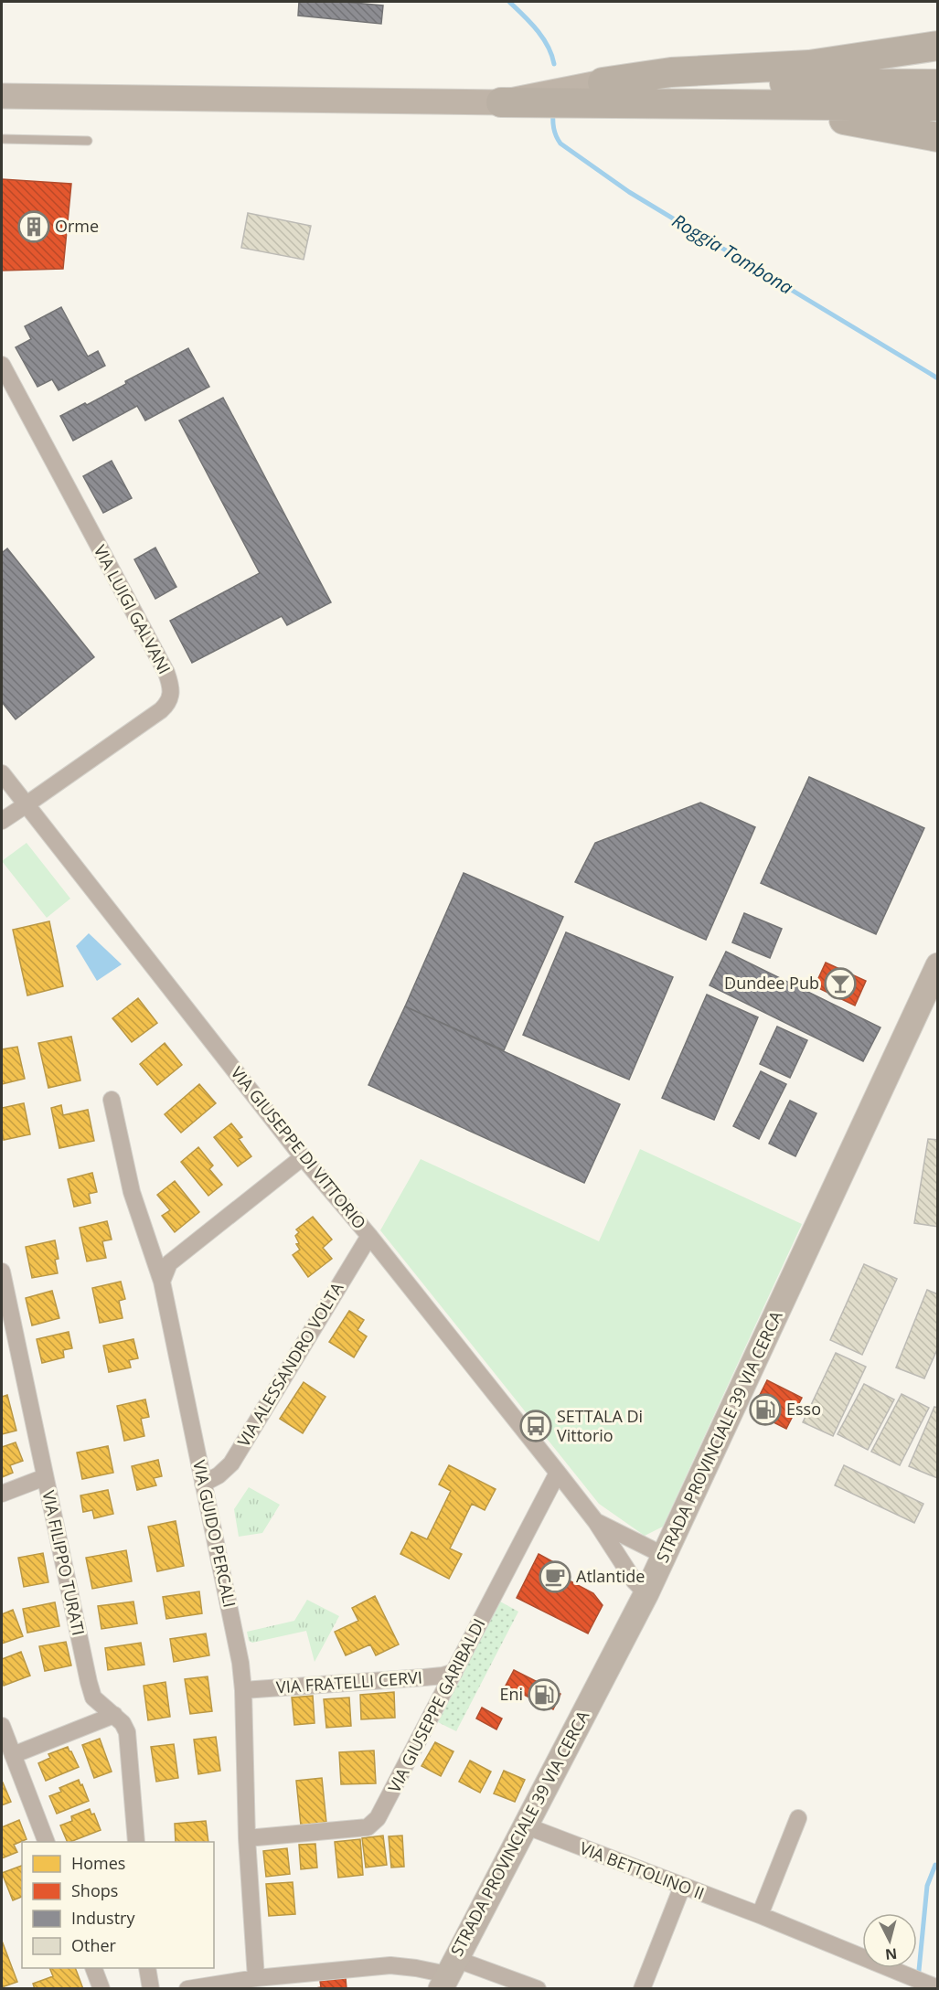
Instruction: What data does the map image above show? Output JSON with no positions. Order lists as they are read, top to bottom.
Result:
{
  "streets": {
    "main road": ["STRADA PROVINCIALE 39 VIA CERCA"],
    "street": [
      "VIA LUIGI GALVANI",
      "VIA GIUSEPPE DI VITTORIO",
      "VIA ALESSANDRO VOLTA",
      "VIA GUIDO PERCALI",
      "VIA FILIPPO TURATI",
      "VIA FRATELLI CERVI",
      "VIA GIUSEPPE GARIBALDI",
      "VIA BETTOLINO II"
    ]
  },
  "crossings": [
    ["VIA LUIGI GALVANI", "VIA GIUSEPPE DI VITTORIO"],
    ["VIA GIUSEPPE DI VITTORIO", "VIA ALESSANDRO VOLTA"],
    ["VIA GIUSEPPE DI VITTORIO", "STRADA PROVINCIALE 39 VIA CERCA"],
    ["VIA GIUSEPPE DI VITTORIO", "VIA GIUSEPPE GARIBALDI"],
    ["VIA ALESSANDRO VOLTA", "VIA GUIDO PERCALI"],
    ["STRADA PROVINCIALE 39 VIA CERCA", "VIA BETTOLINO II"],
    ["VIA GUIDO PERCALI", "VIA FRATELLI CERVI"],
    ["VIA GUIDO PERCALI", "VIA GIUSEPPE GARIBALDI"],
    ["VIA FRATELLI CERVI", "VIA GIUSEPPE GARIBALDI"]
  ],
  "water": ["Roggia Tombona"],
  "places": {
    "building": ["Orme"],
    "bar": ["Dundee Pub"],
    "fuel station": ["Esso", "Eni"],
    "bus stop": ["SETTALA Di Vittorio"],
    "cafe": ["Atlantide"]
  },
  "legend": [
    "Homes",
    "Shops",
    "Industry",
    "Other"
  ],
  "north": "bottom"
}
